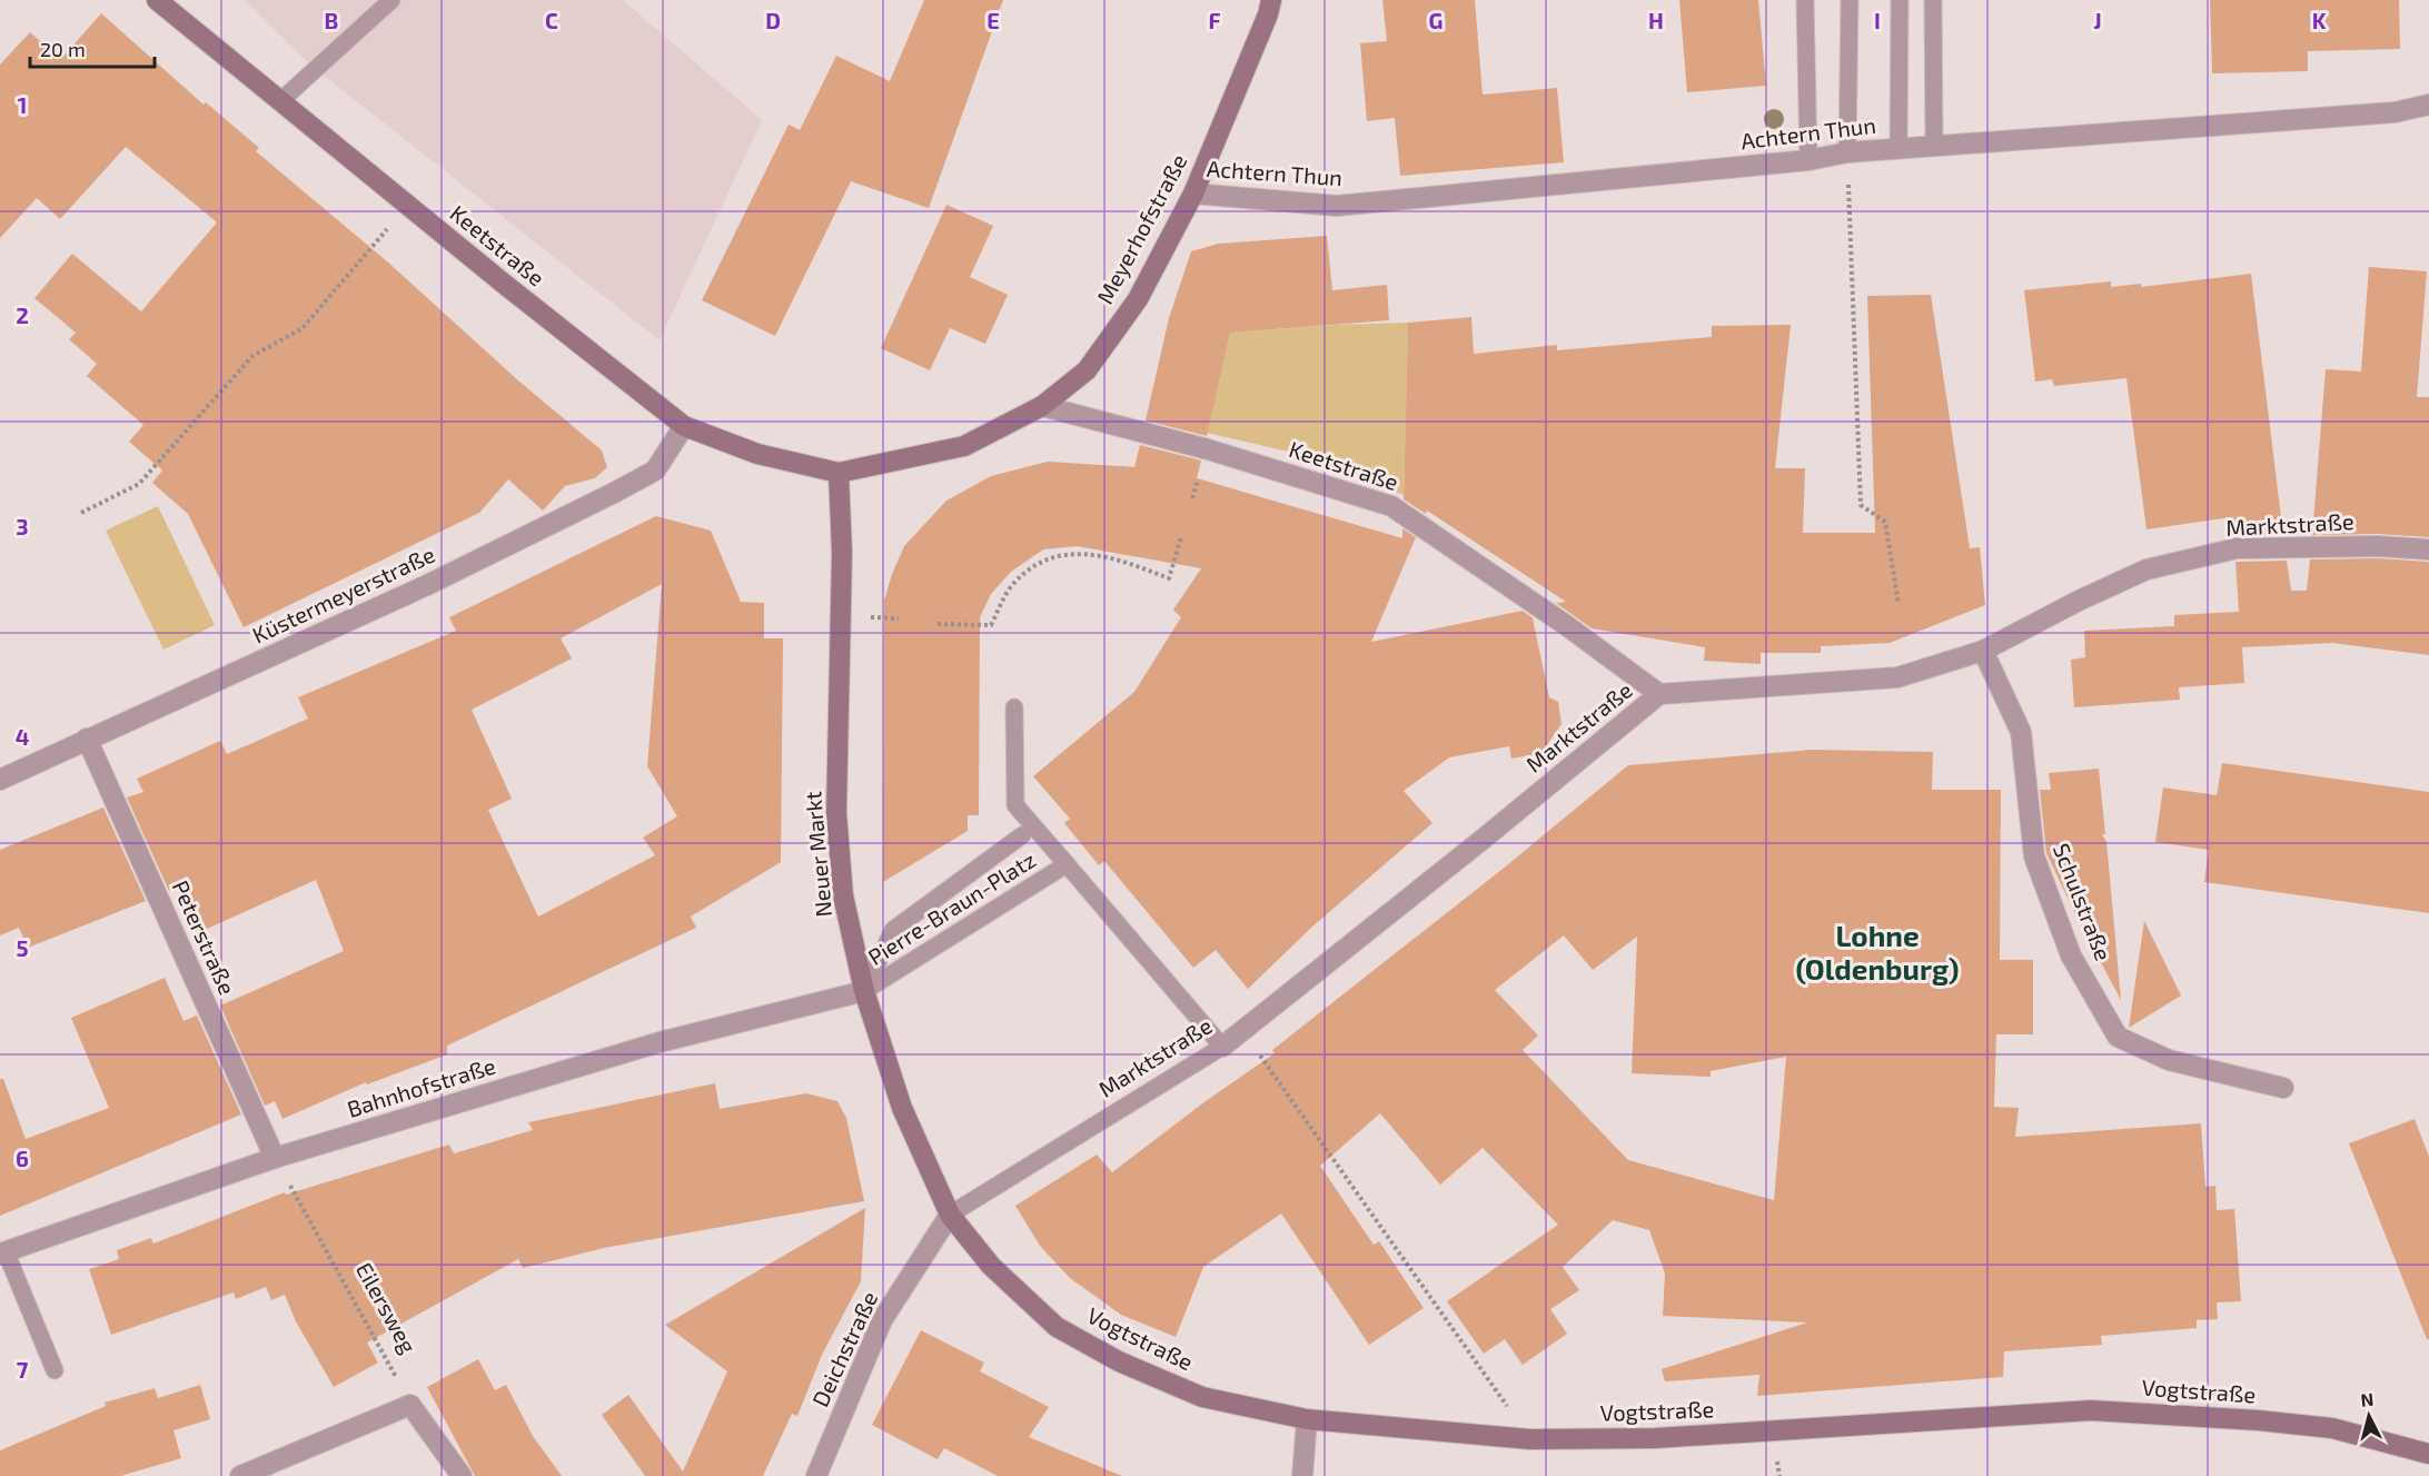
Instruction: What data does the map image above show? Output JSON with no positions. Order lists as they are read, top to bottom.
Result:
{
  "streets": {
    "street": [
      "Achtern Thun",
      "Meyerhofstraße",
      "Keetstraße",
      "Marktstraße",
      "Küstermeyerstraße",
      "Neuer Markt",
      "Schulstraße",
      "Peterstraße",
      "Bahnhofstraße",
      "Vogtstraße",
      "Deichstraße"
    ],
    "lane": ["Pierre-Braun-Platz"],
    "path": ["Eilersweg"]
  },
  "crossings": [
    ["Achtern Thun", "Meyerhofstraße"],
    ["Meyerhofstraße", "Keetstraße"],
    ["Meyerhofstraße", "Neuer Markt"],
    ["Keetstraße", "Marktstraße"],
    ["Keetstraße", "Küstermeyerstraße"],
    ["Keetstraße", "Neuer Markt"],
    ["Marktstraße", "Neuer Markt"],
    ["Marktstraße", "Schulstraße"],
    ["Marktstraße", "Pierre-Braun-Platz"],
    ["Marktstraße", "Vogtstraße"],
    ["Marktstraße", "Deichstraße"],
    ["Küstermeyerstraße", "Peterstraße"],
    ["Neuer Markt", "Pierre-Braun-Platz"],
    ["Neuer Markt", "Bahnhofstraße"],
    ["Neuer Markt", "Vogtstraße"],
    ["Neuer Markt", "Deichstraße"],
    ["Pierre-Braun-Platz", "Bahnhofstraße"],
    ["Peterstraße", "Bahnhofstraße"],
    ["Peterstraße", "Eilersweg"],
    ["Bahnhofstraße", "Eilersweg"],
    ["Vogtstraße", "Deichstraße"]
  ],
  "districts": ["Lohne (Oldenburg)"],
  "scale_bar": "20 m",
  "north": "top",
  "grid": {
    "columns": [
      "B",
      "C",
      "D",
      "E",
      "F",
      "G",
      "H",
      "I",
      "J",
      "K"
    ],
    "rows": [
      "1",
      "2",
      "3",
      "4",
      "5",
      "6",
      "7"
    ]
  }
}
